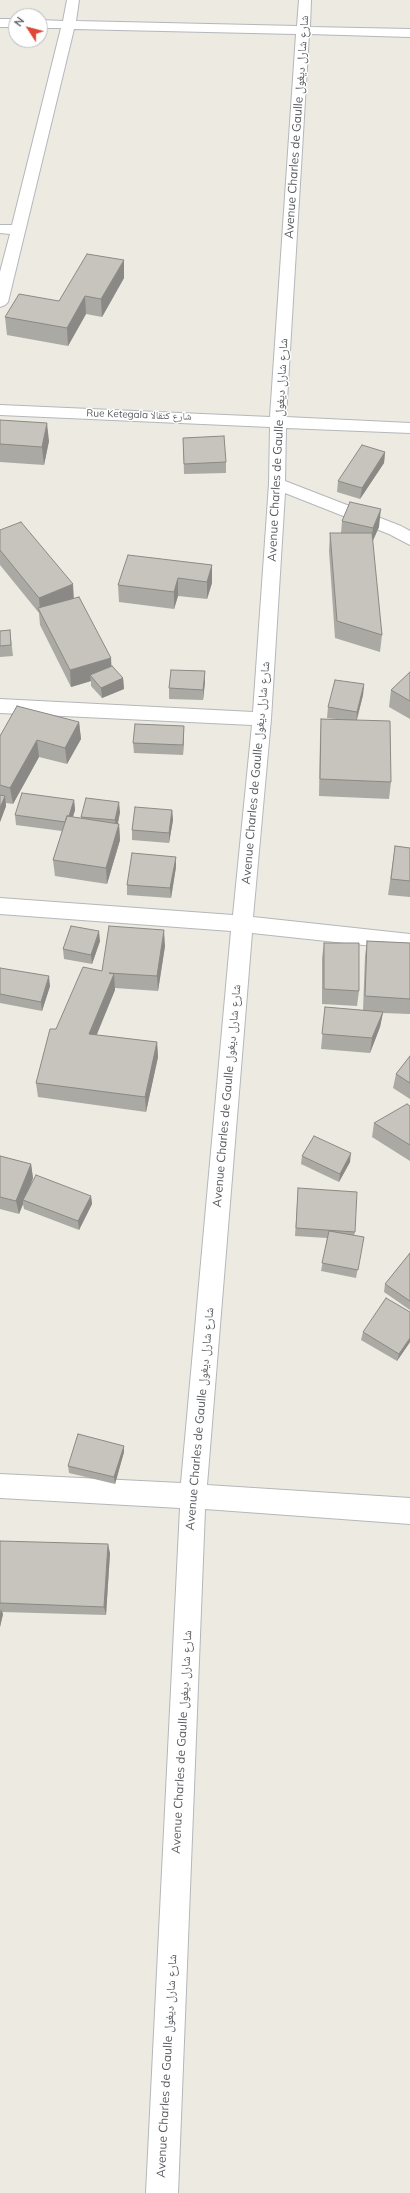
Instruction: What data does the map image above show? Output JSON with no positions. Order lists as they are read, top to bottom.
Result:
{
  "streets": {
    "street": ["Avenue Charles de Gaulle شارع شارل ديغول", "Rue Ketegala شارع كتقالا"]
  },
  "crossings": [
    ["Avenue Charles de Gaulle شارع شارل ديغول", "Rue Ketegala شارع كتقالا"]
  ],
  "north": "top left"
}
